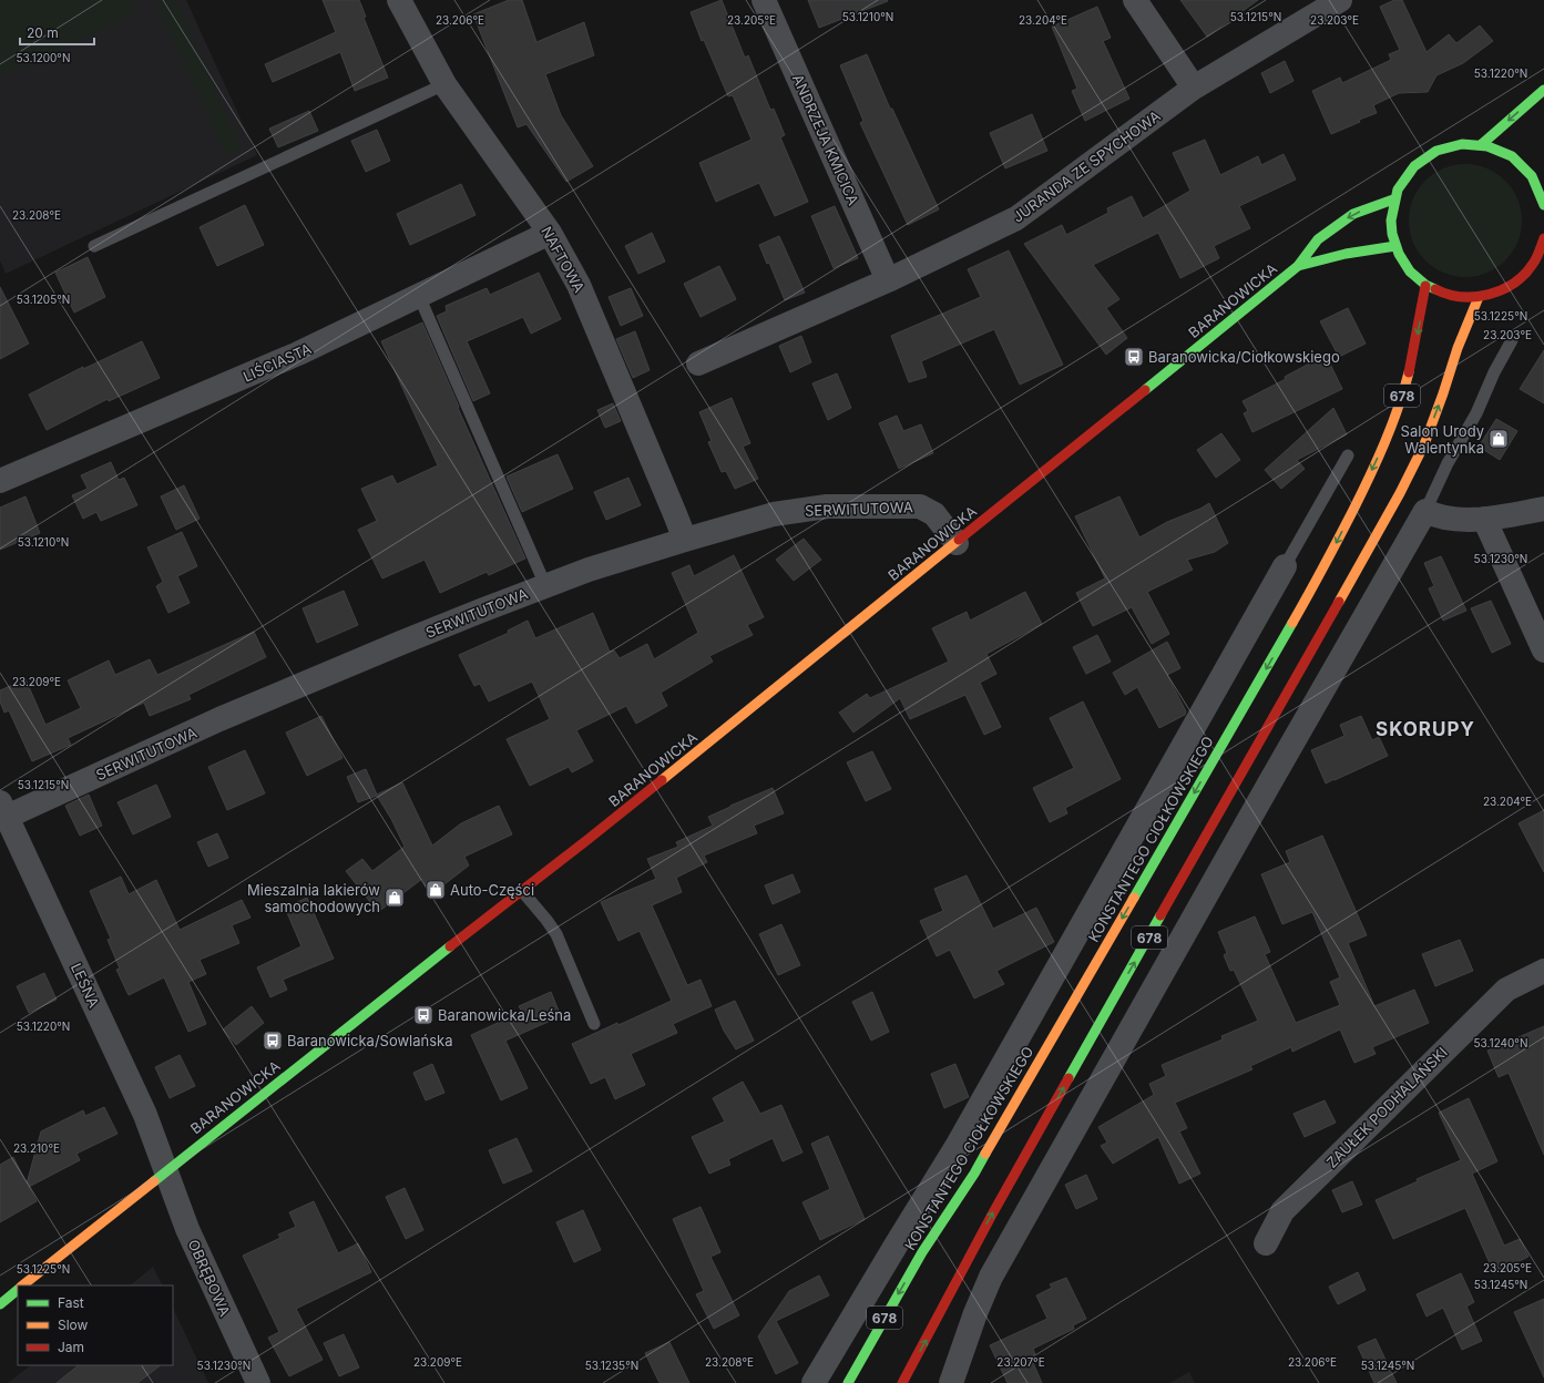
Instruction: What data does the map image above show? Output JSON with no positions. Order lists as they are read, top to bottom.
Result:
{
  "streets": {
    "main road": ["BARANOWICKA", "678", "KONSTANTEGO CIOŁKOWSKIEGO"],
    "street": [
      "ANDRZEJA KMICICA",
      "JURANDA ZE SPYCHOWA",
      "NAFTOWA",
      "LIŚCIASTA",
      "SERWITUTOWA",
      "LEŚNA",
      "ZAUŁEK PODHALAŃSKI",
      "OBRĘBOWA"
    ]
  },
  "crossings": [
    ["ANDRZEJA KMICICA", "JURANDA ZE SPYCHOWA"],
    ["NAFTOWA", "LIŚCIASTA"],
    ["NAFTOWA", "SERWITUTOWA"],
    ["BARANOWICKA", "SERWITUTOWA"],
    ["BARANOWICKA", "LEŚNA"],
    ["BARANOWICKA", "OBRĘBOWA"],
    ["SERWITUTOWA", "LEŚNA"],
    ["LEŚNA", "OBRĘBOWA"]
  ],
  "districts": ["SKORUPY"],
  "places": {
    "bus stop": ["Baranowicka/Ciołkowskiego", "Baranowicka/Leśna", "Baranowicka/Sowlańska"],
    "shop": ["Salon Urody Walentynka", "Auto-Części", "Mieszalnia lakierów samochodowych"]
  },
  "legend": ["Fast", "Slow", "Jam"],
  "scale_bar": "20 m",
  "coordinates": [
    "53.1210°N",
    "53.1215°N",
    "23.206°E",
    "23.205°E",
    "23.204°E",
    "23.203°E",
    "53.1200°N",
    "53.1220°N",
    "23.208°E",
    "53.1205°N",
    "53.1225°N",
    "53.1230°N",
    "23.209°E",
    "53.1240°N",
    "23.210°E",
    "53.1245°N",
    "23.207°E",
    "53.1235°N"
  ]
}
